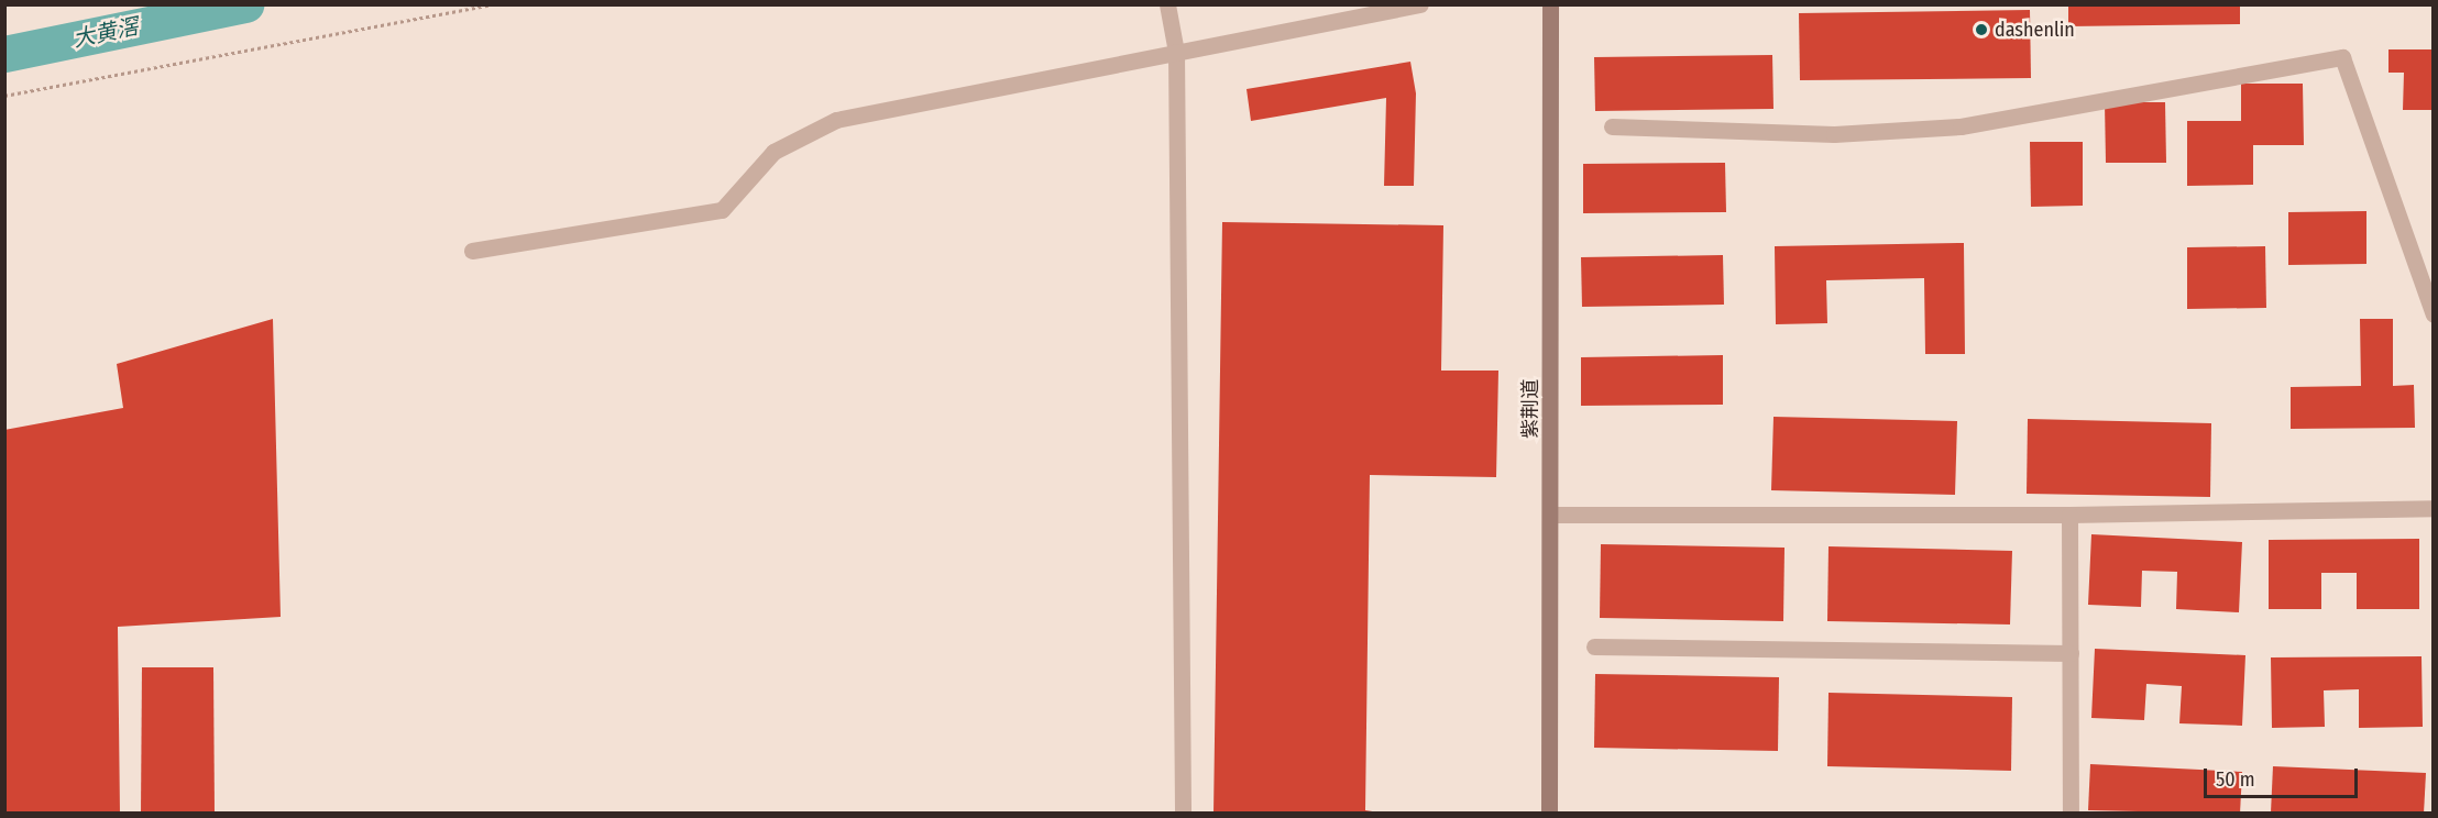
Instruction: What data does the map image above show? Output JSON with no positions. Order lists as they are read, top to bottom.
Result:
{
  "streets": {
    "street": ["紫荆道"]
  },
  "water": ["大黄滘"],
  "places": ["dashenlin"],
  "scale_bar": "50 m"
}
